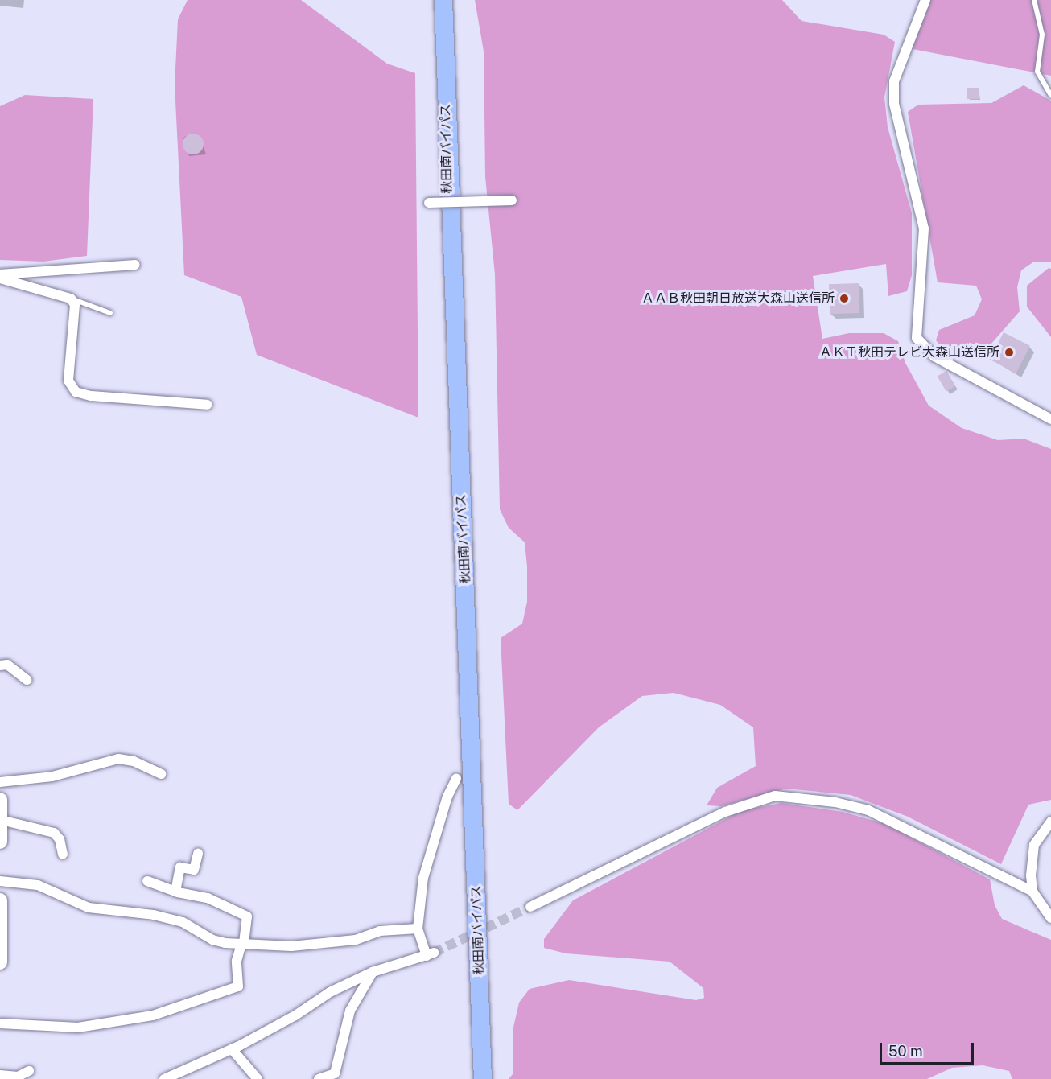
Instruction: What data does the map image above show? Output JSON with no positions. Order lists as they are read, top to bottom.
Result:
{
  "streets": {
    "highway": ["秋田南バイパス"]
  },
  "places": ["ＡＡＢ秋田朝日放送大森山送信所", "ＡＫＴ秋田テレビ大森山送信所"],
  "scale_bar": "50 m"
}
